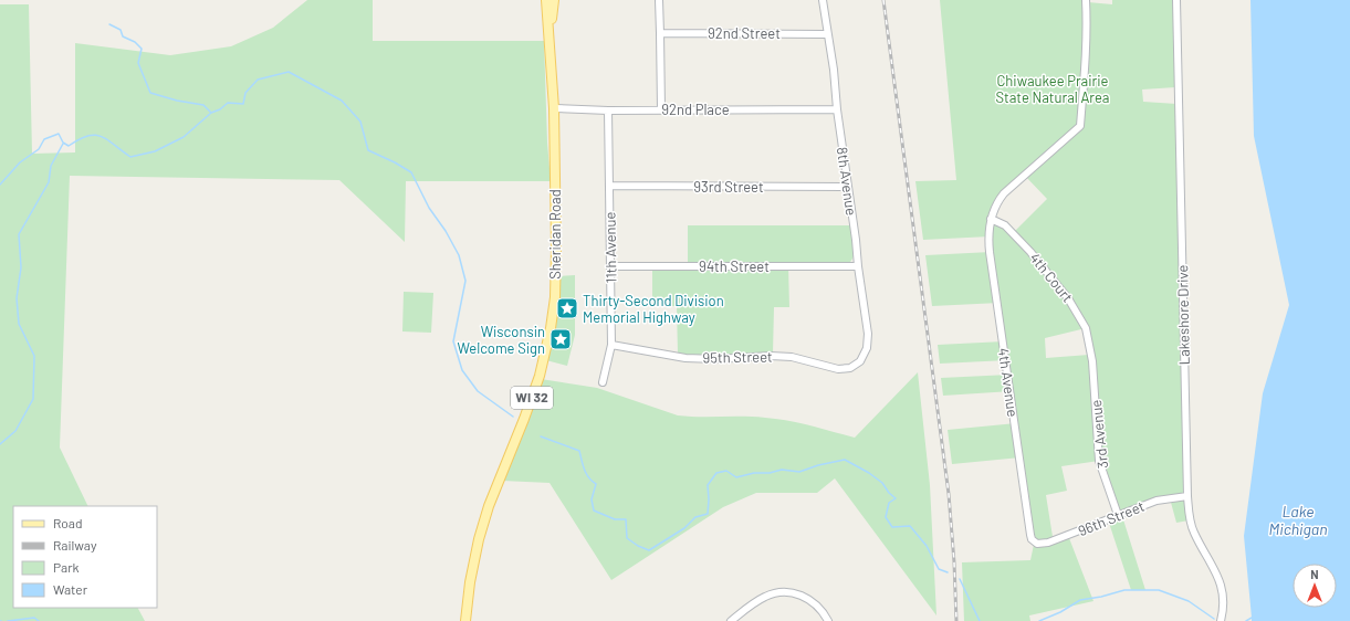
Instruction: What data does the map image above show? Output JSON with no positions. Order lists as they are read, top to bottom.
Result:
{
  "streets": {
    "main road": ["Sheridan Road", "WI 32"],
    "street": [
      "92nd Street",
      "92nd Place",
      "8th Avenue",
      "93rd Street",
      "11th Avenue",
      "94th Street",
      "4th Court",
      "Lakeshore Drive",
      "95th Street",
      "4th Avenue",
      "3rd Avenue",
      "96th Street"
    ]
  },
  "crossings": [
    ["92nd Street", "8th Avenue"],
    ["92nd Place", "8th Avenue"],
    ["92nd Place", "Sheridan Road"],
    ["92nd Place", "11th Avenue"],
    ["8th Avenue", "93rd Street"],
    ["8th Avenue", "94th Street"],
    ["8th Avenue", "95th Street"],
    ["93rd Street", "11th Avenue"],
    ["11th Avenue", "94th Street"],
    ["11th Avenue", "95th Street"],
    ["4th Court", "4th Avenue"],
    ["4th Court", "3rd Avenue"],
    ["Lakeshore Drive", "96th Street"],
    ["4th Avenue", "96th Street"],
    ["3rd Avenue", "96th Street"]
  ],
  "water": ["Lake Michigan"],
  "parks": ["Chiwaukee Prairie State Natural Area"],
  "places": {
    "place": ["Thirty-Second Division Memorial Highway", "Wisconsin Welcome Sign"]
  },
  "legend": [
    "Road",
    "Railway",
    "Park",
    "Water"
  ],
  "north": "top"
}
